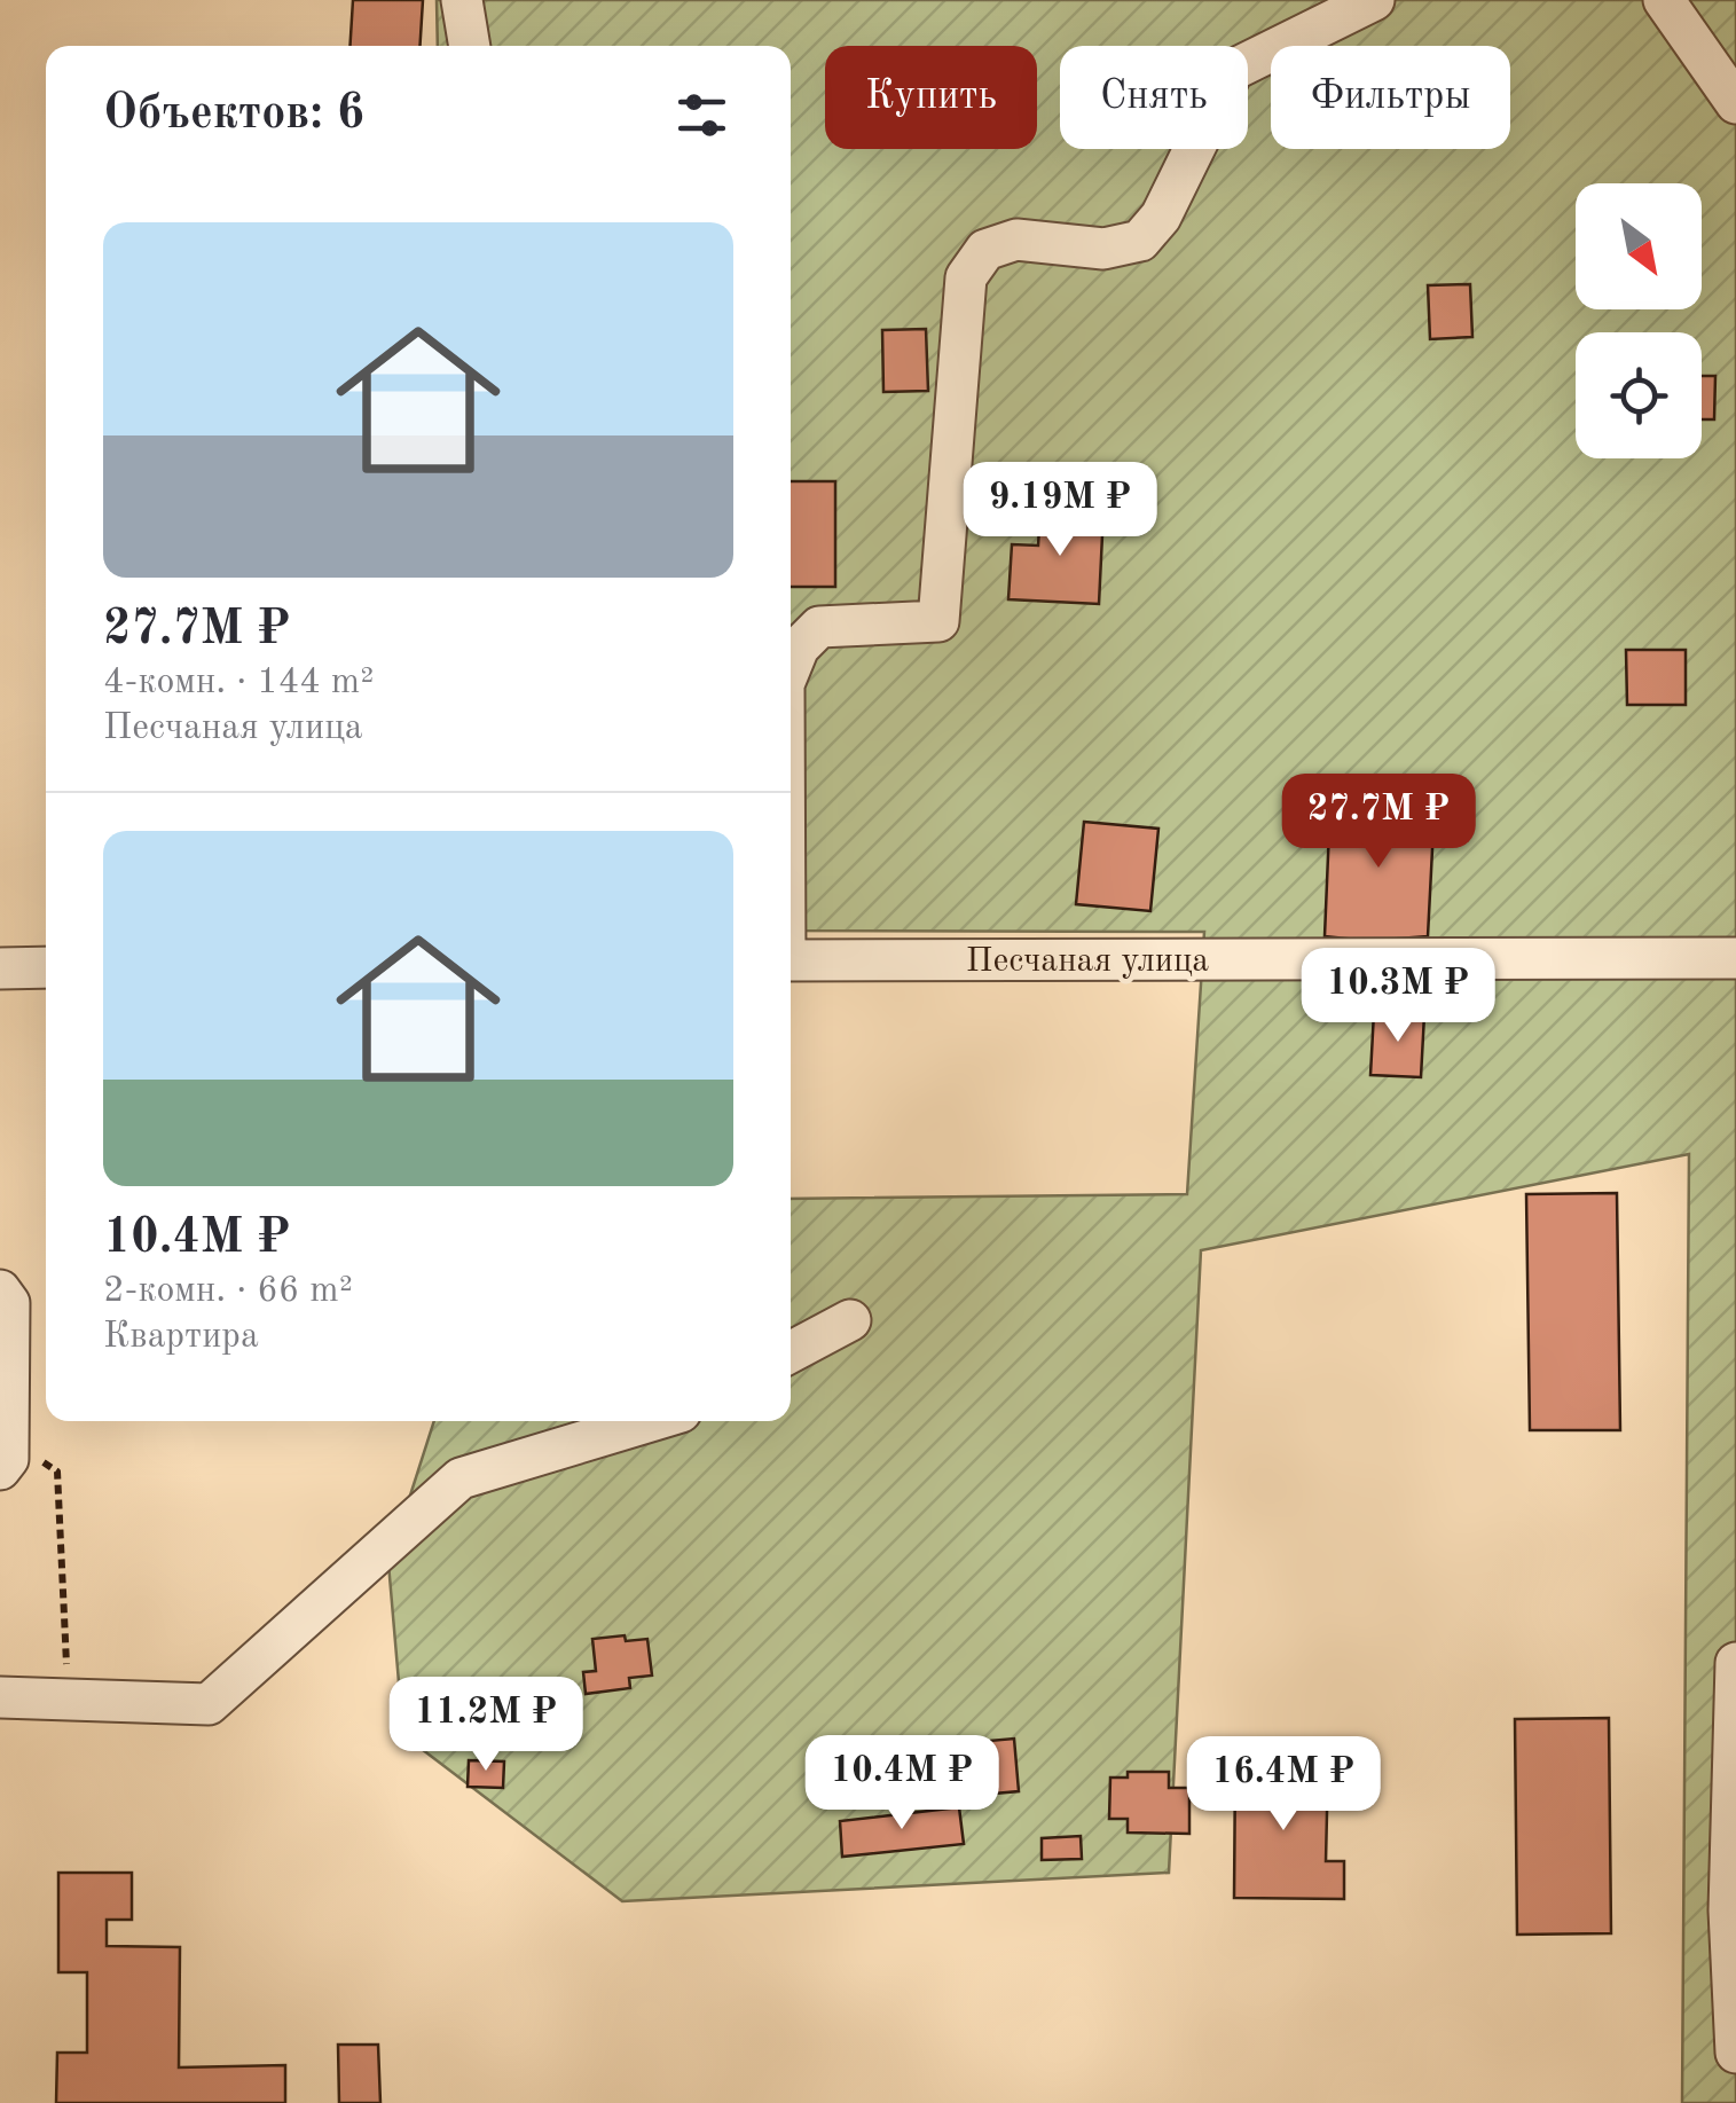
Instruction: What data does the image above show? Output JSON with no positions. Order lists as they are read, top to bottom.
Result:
{
  "streets": {
    "street": ["Песчаная улица"]
  },
  "north": "bottom right",
  "page": {
    "chip": ["Купить", "Снять", "Фильтры"],
    "heading": "Объектов: 6",
    "list": [
      {
        "name": "27.7M ₽",
        "note": "4-комн. · 144 m² · Песчаная улица"
      },
      {
        "name": "10.4M ₽",
        "note": "2-комн. · 66 m² · Квартира"
      }
    ],
    "price": [
      "9.19M ₽",
      "27.7M ₽",
      "10.3M ₽",
      "11.2M ₽",
      "10.4M ₽",
      "16.4M ₽"
    ]
  }
}
